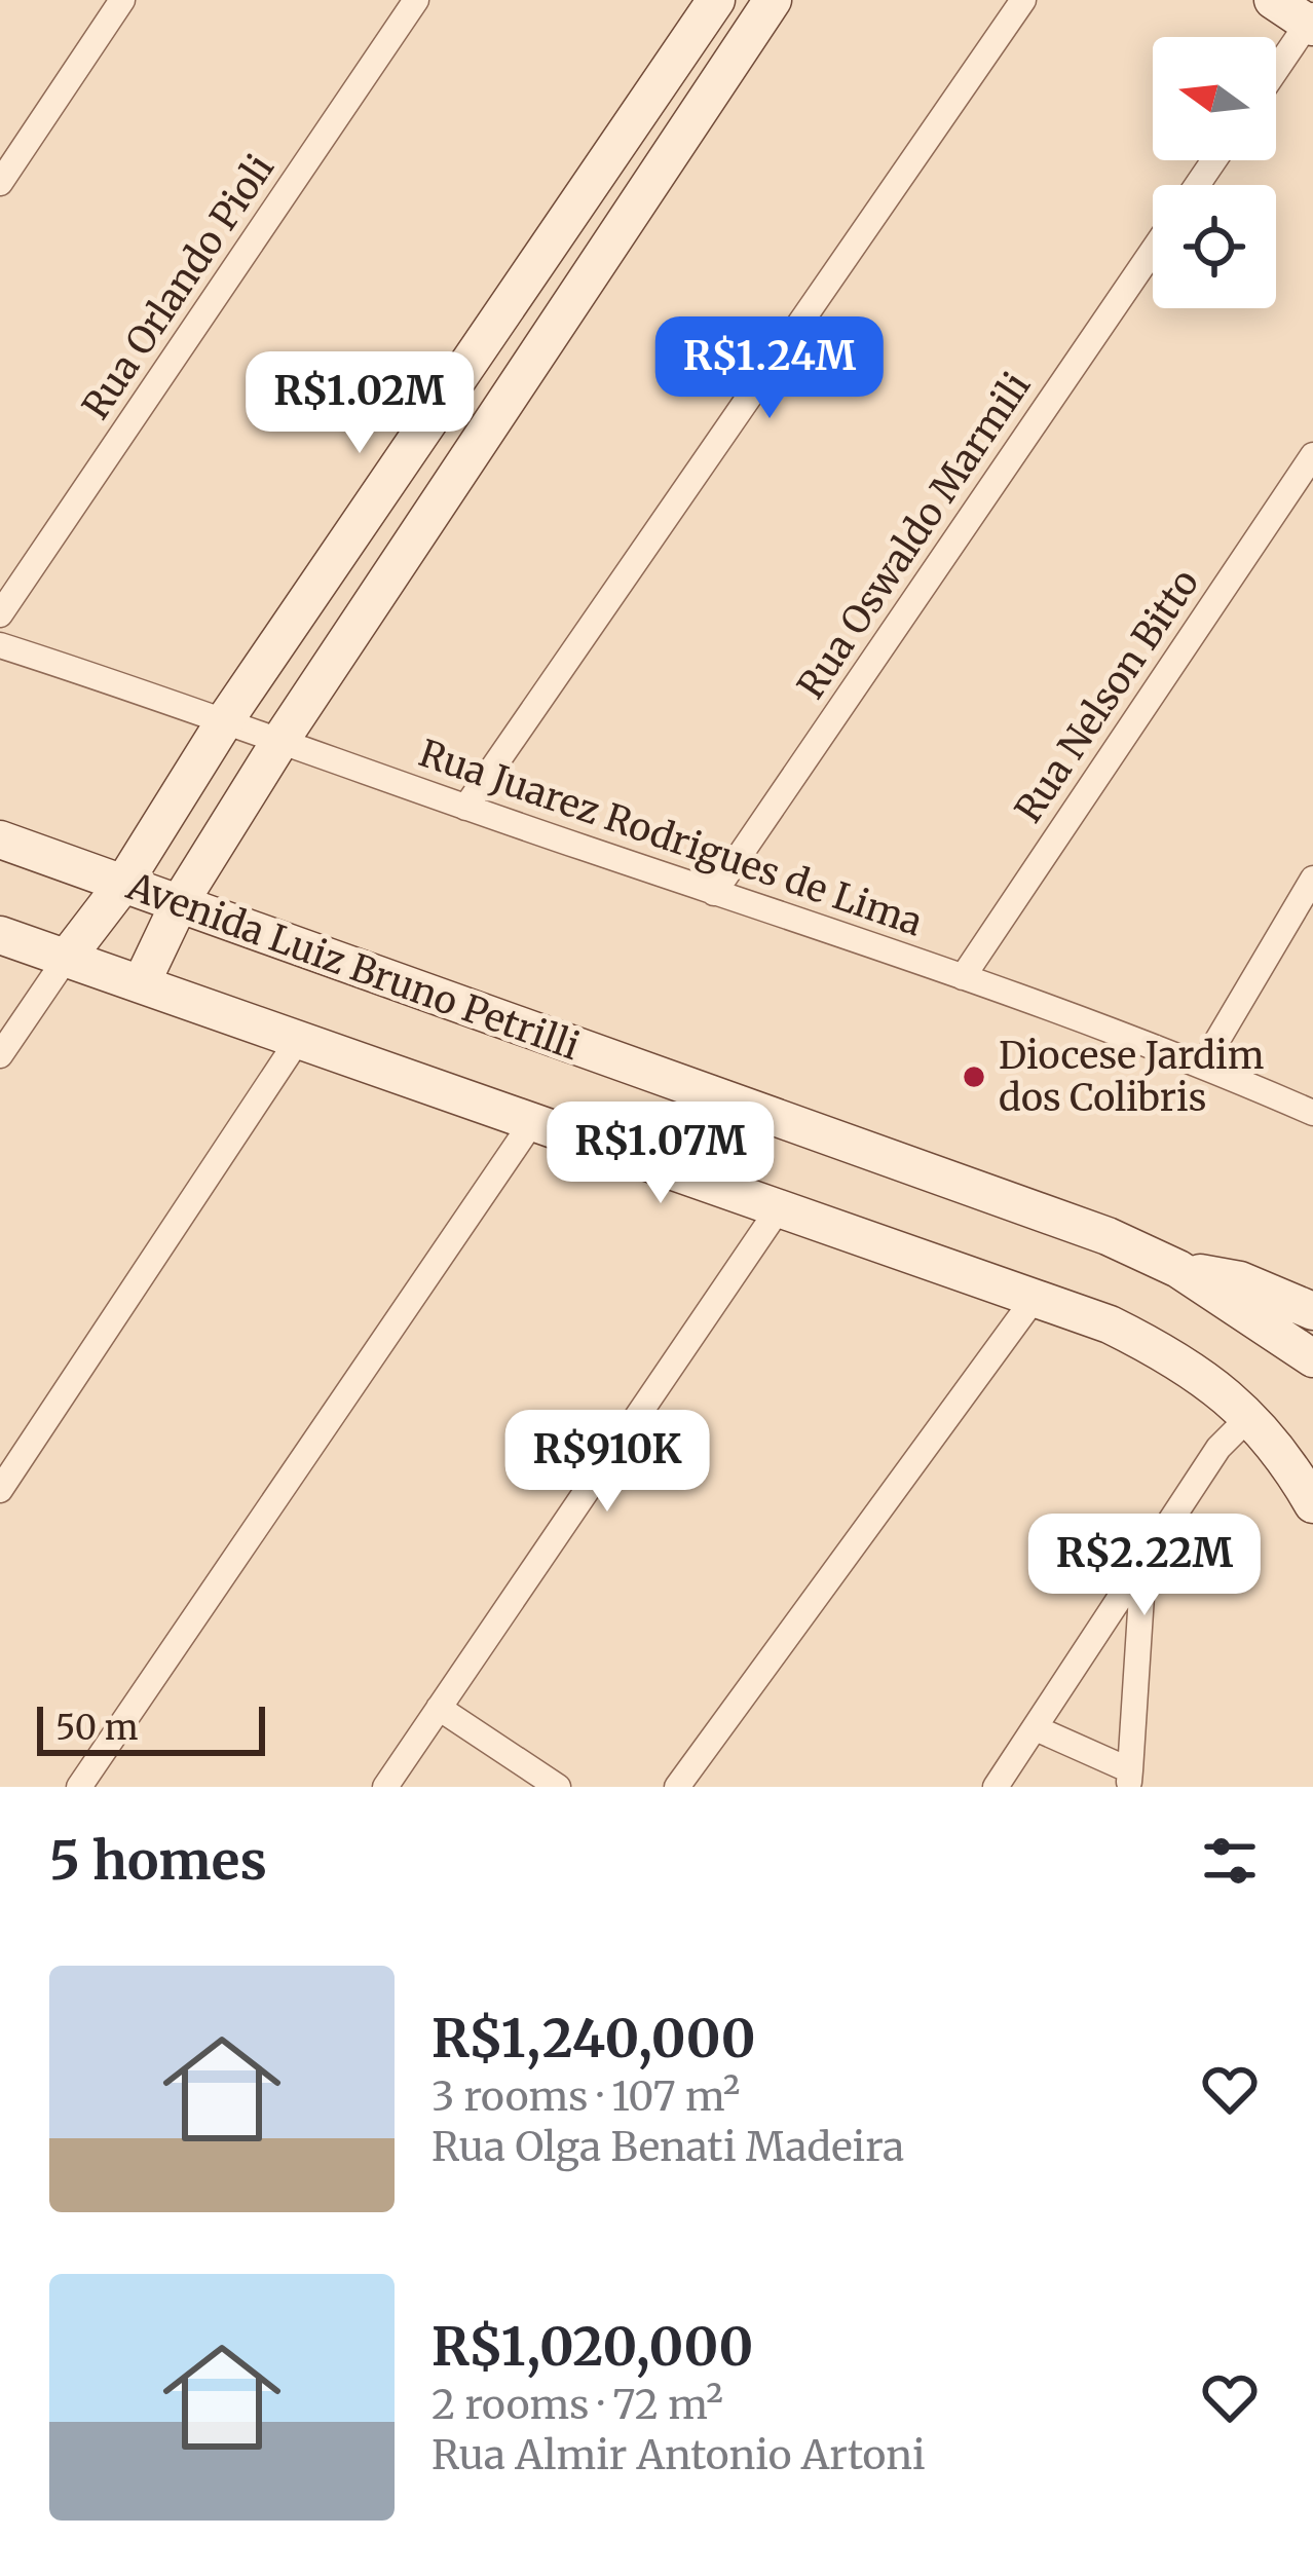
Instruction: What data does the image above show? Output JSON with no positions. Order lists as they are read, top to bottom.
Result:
{
  "streets": {
    "main road": ["Avenida Luiz Bruno Petrilli"],
    "street": [
      "Rua Orlando Pioli",
      "Rua Oswaldo Marmili",
      "Rua Nelson Bitto",
      "Rua Juarez Rodrigues de Lima"
    ]
  },
  "crossings": [
    ["Rua Oswaldo Marmili", "Rua Juarez Rodrigues de Lima"],
    ["Rua Nelson Bitto", "Rua Juarez Rodrigues de Lima"]
  ],
  "places": ["Diocese Jardim dos Colibris"],
  "scale_bar": "50 m",
  "north": "left",
  "page": {
    "price": [
      "R$1.24M",
      "R$1.02M",
      "R$1.07M",
      "R$910K",
      "R$2.22M"
    ],
    "scale": "50 m",
    "heading": "5 homes",
    "list": [
      {
        "name": "R$1,240,000",
        "note": "3 rooms · 107 m² · Rua Olga Benati Madeira"
      },
      {
        "name": "R$1,020,000",
        "note": "2 rooms · 72 m² · Rua Almir Antonio Artoni"
      }
    ]
  }
}
